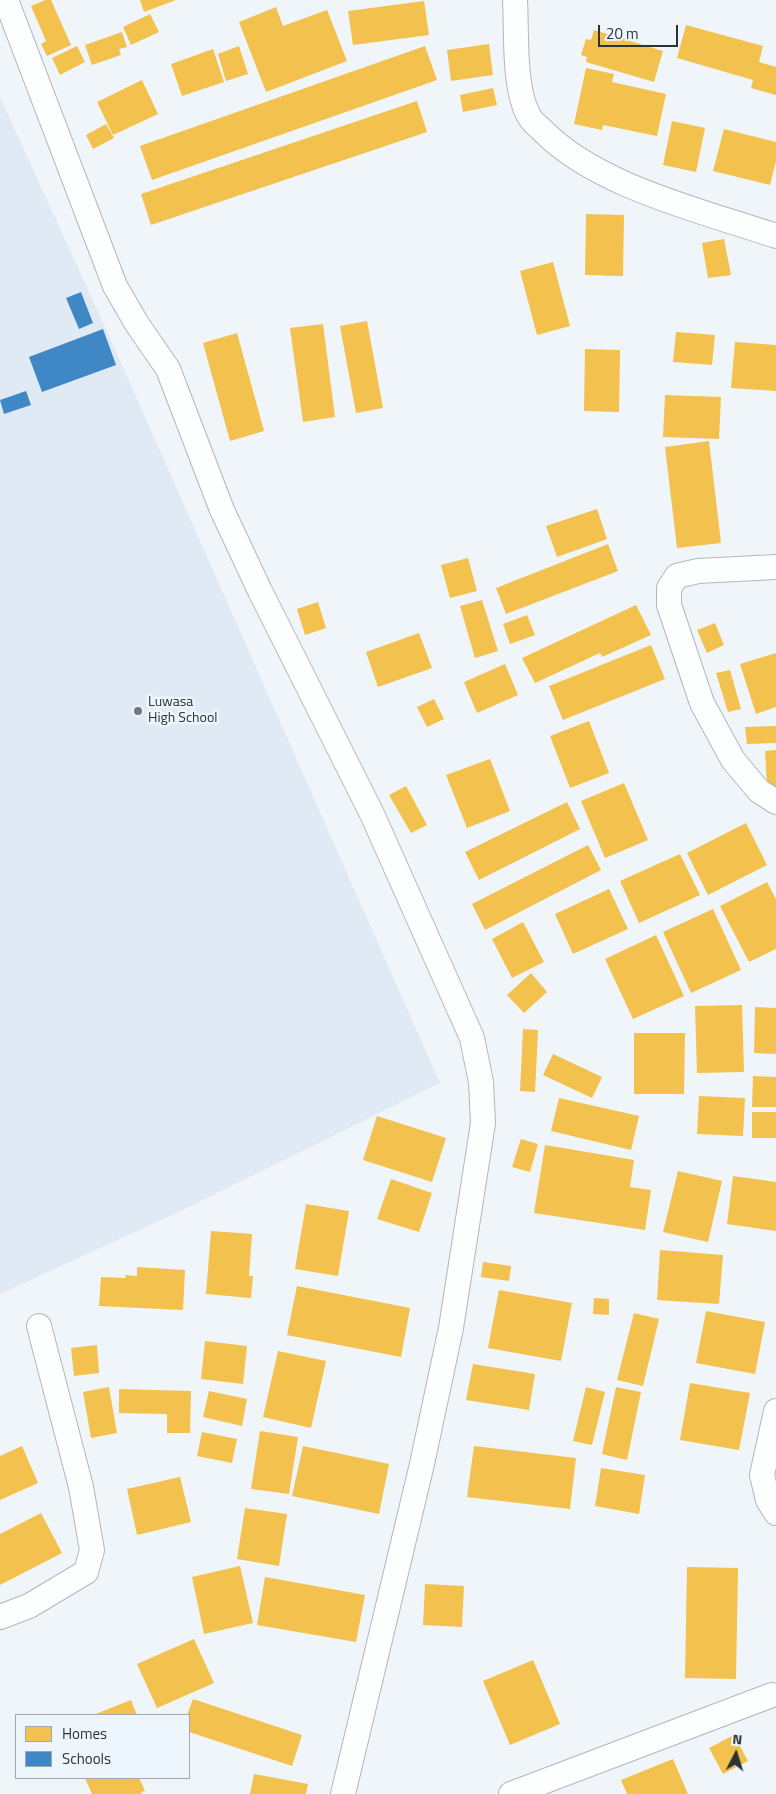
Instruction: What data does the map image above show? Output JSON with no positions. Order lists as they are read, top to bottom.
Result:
{
  "places": ["Luwasa High School"],
  "legend": ["Homes", "Schools"],
  "scale_bar": "20 m",
  "north": "top"
}
